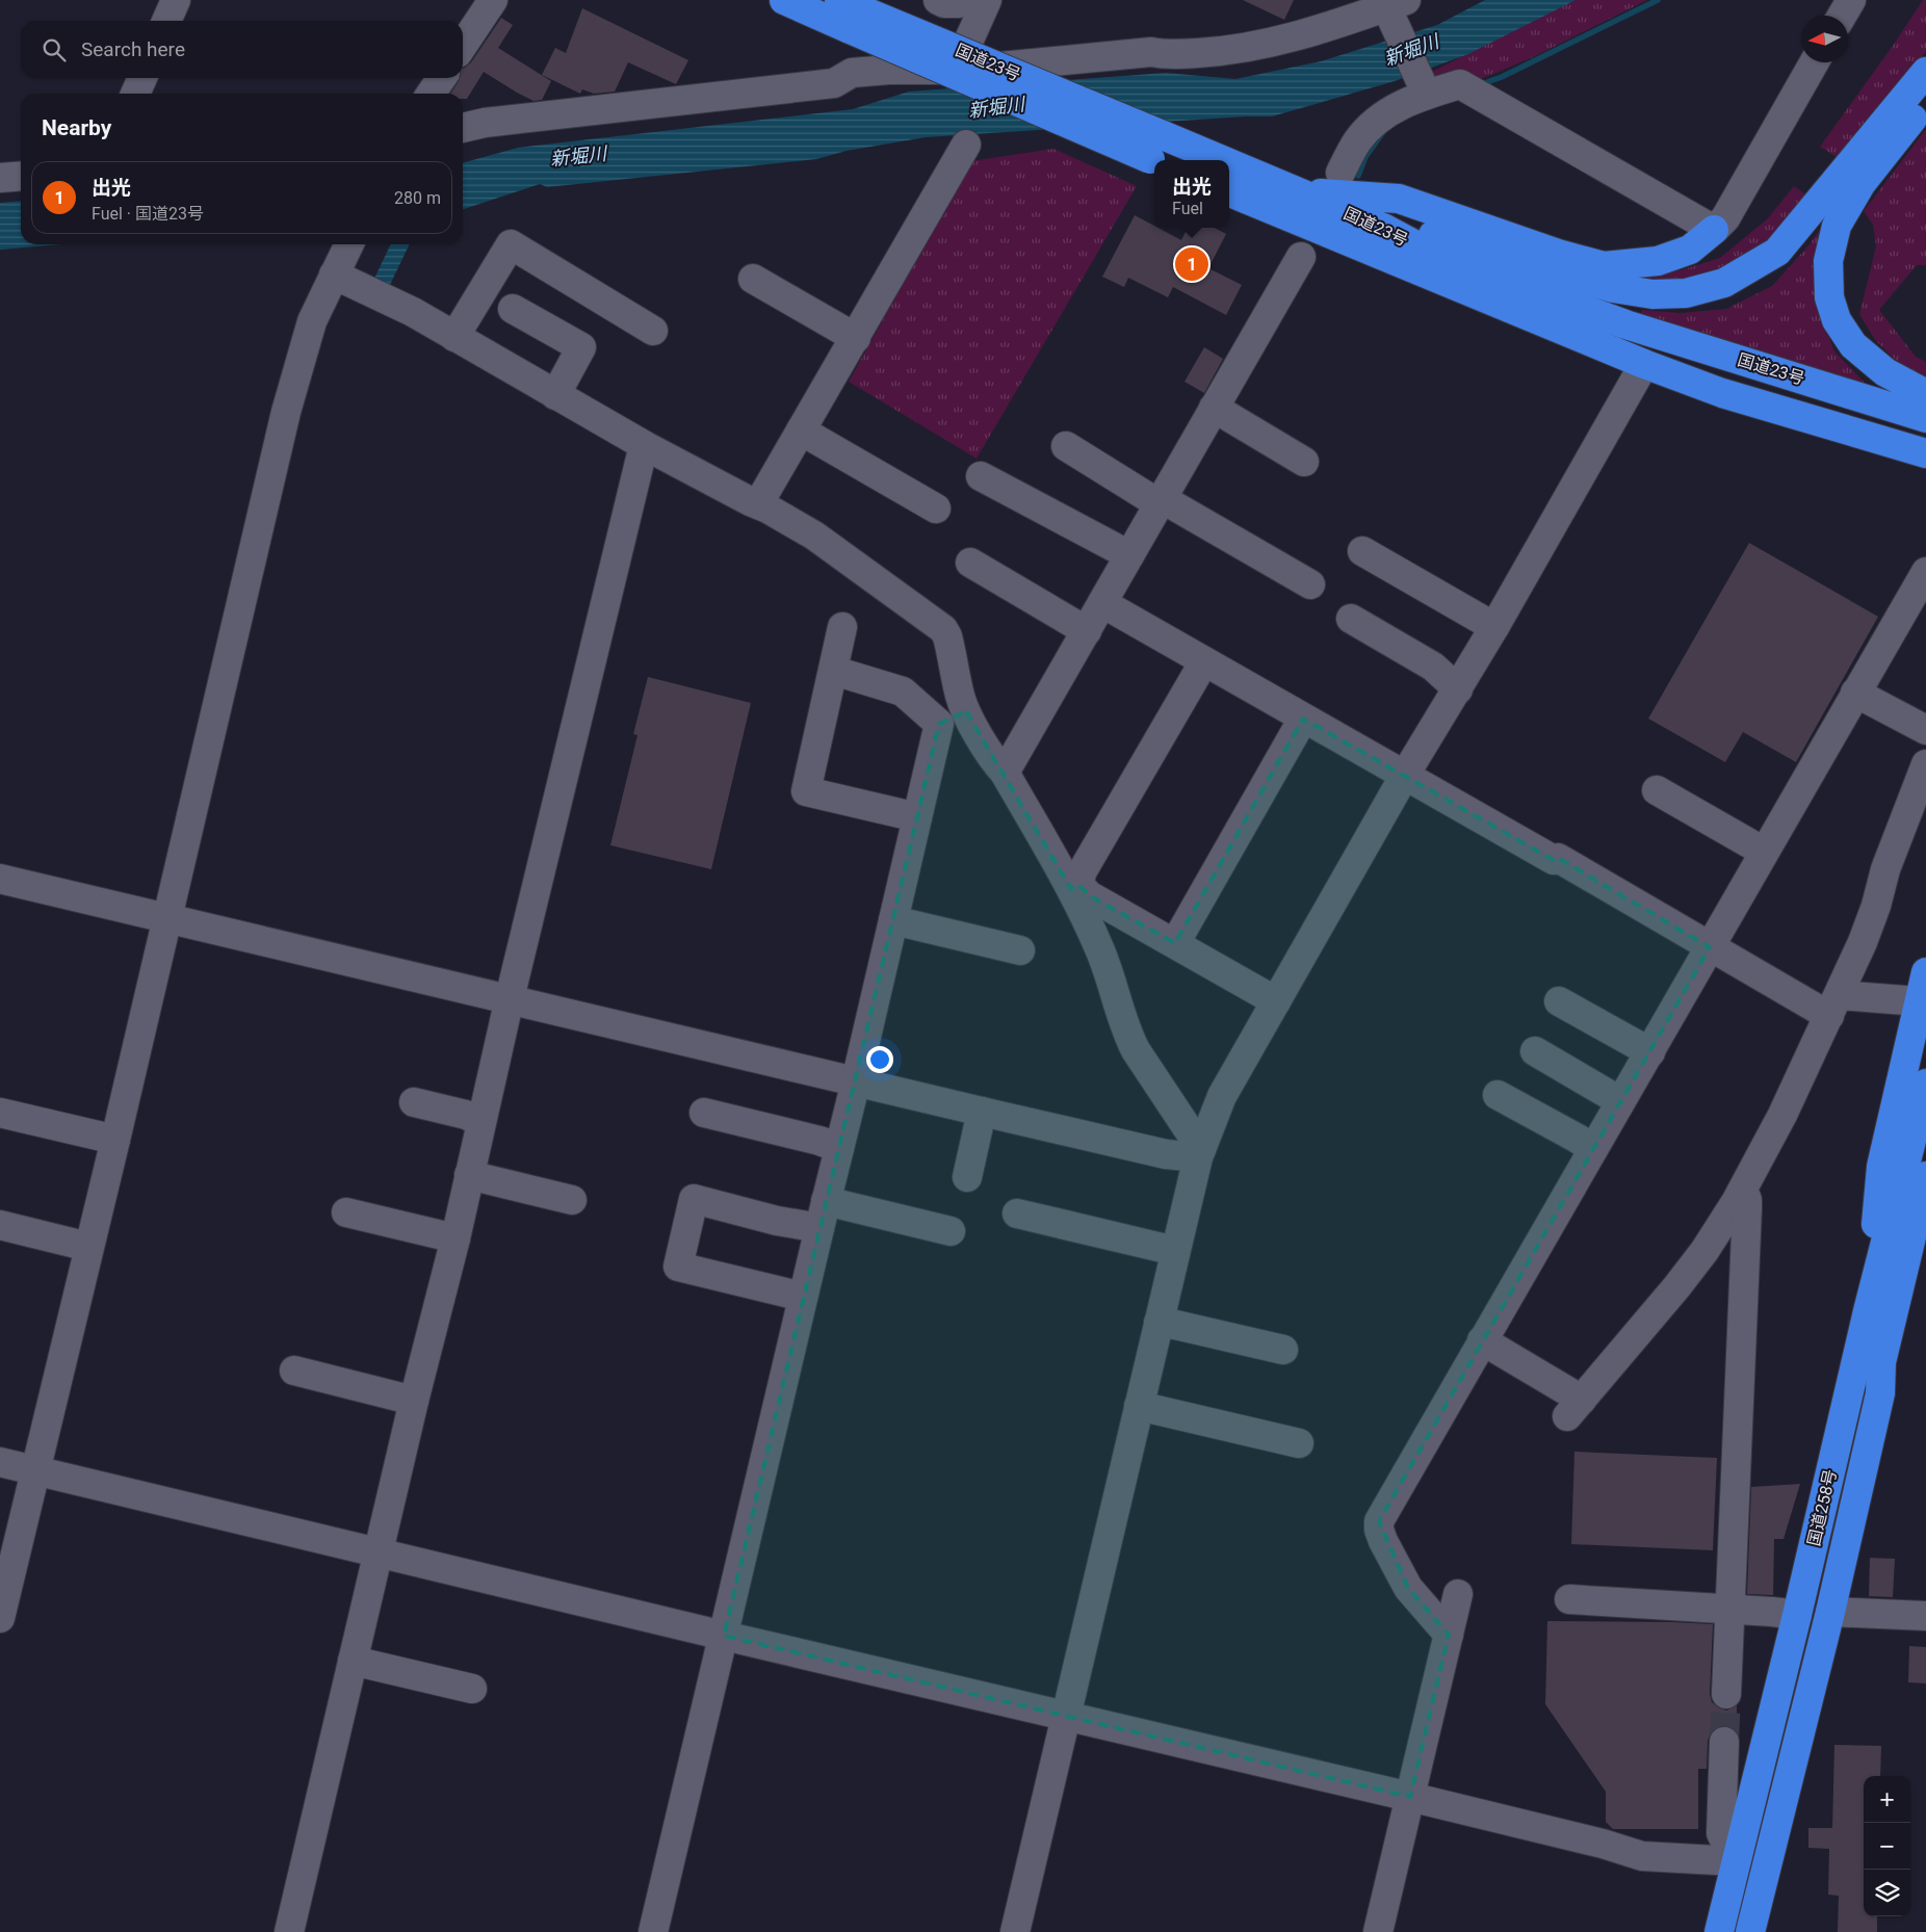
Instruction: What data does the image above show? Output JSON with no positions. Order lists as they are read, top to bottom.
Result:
{
  "streets": {
    "highway": ["国道23号", "国道258号"]
  },
  "water": ["新堀川"],
  "north": "left",
  "page": {
    "search": "Search here",
    "heading": "Nearby",
    "popup": ["出光", "Fuel"],
    "list": [
      {
        "mark": "1",
        "name": "出光",
        "note": "Fuel · 国道23号",
        "value": "280 m"
      }
    ],
    "pins": "1",
    "map_buttons": ["+", "−"]
  }
}
